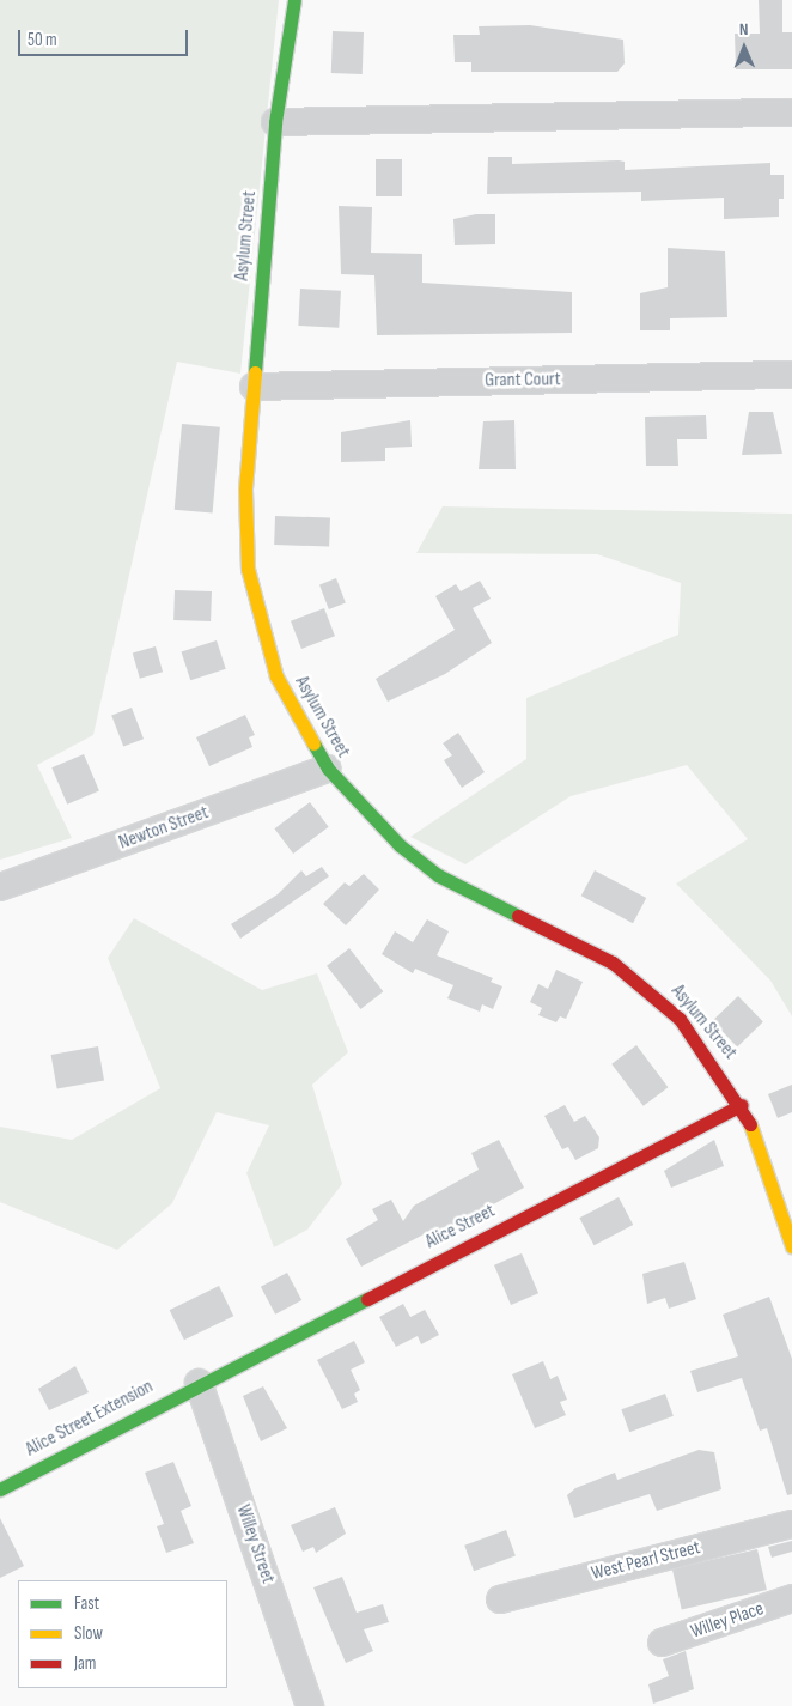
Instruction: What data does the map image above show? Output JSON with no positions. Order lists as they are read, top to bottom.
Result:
{
  "streets": {
    "street": [
      "Asylum Street",
      "Grant Court",
      "Newton Street",
      "Alice Street",
      "Alice Street Extension",
      "Willey Street",
      "West Pearl Street",
      "Willey Place"
    ]
  },
  "crossings": [
    ["Asylum Street", "Grant Court"],
    ["Asylum Street", "Newton Street"],
    ["Asylum Street", "Alice Street"],
    ["Alice Street", "Alice Street Extension"],
    ["Alice Street", "Willey Street"],
    ["Alice Street Extension", "Willey Street"]
  ],
  "legend": ["Fast", "Slow", "Jam"],
  "scale_bar": "50 m",
  "north": "top"
}
